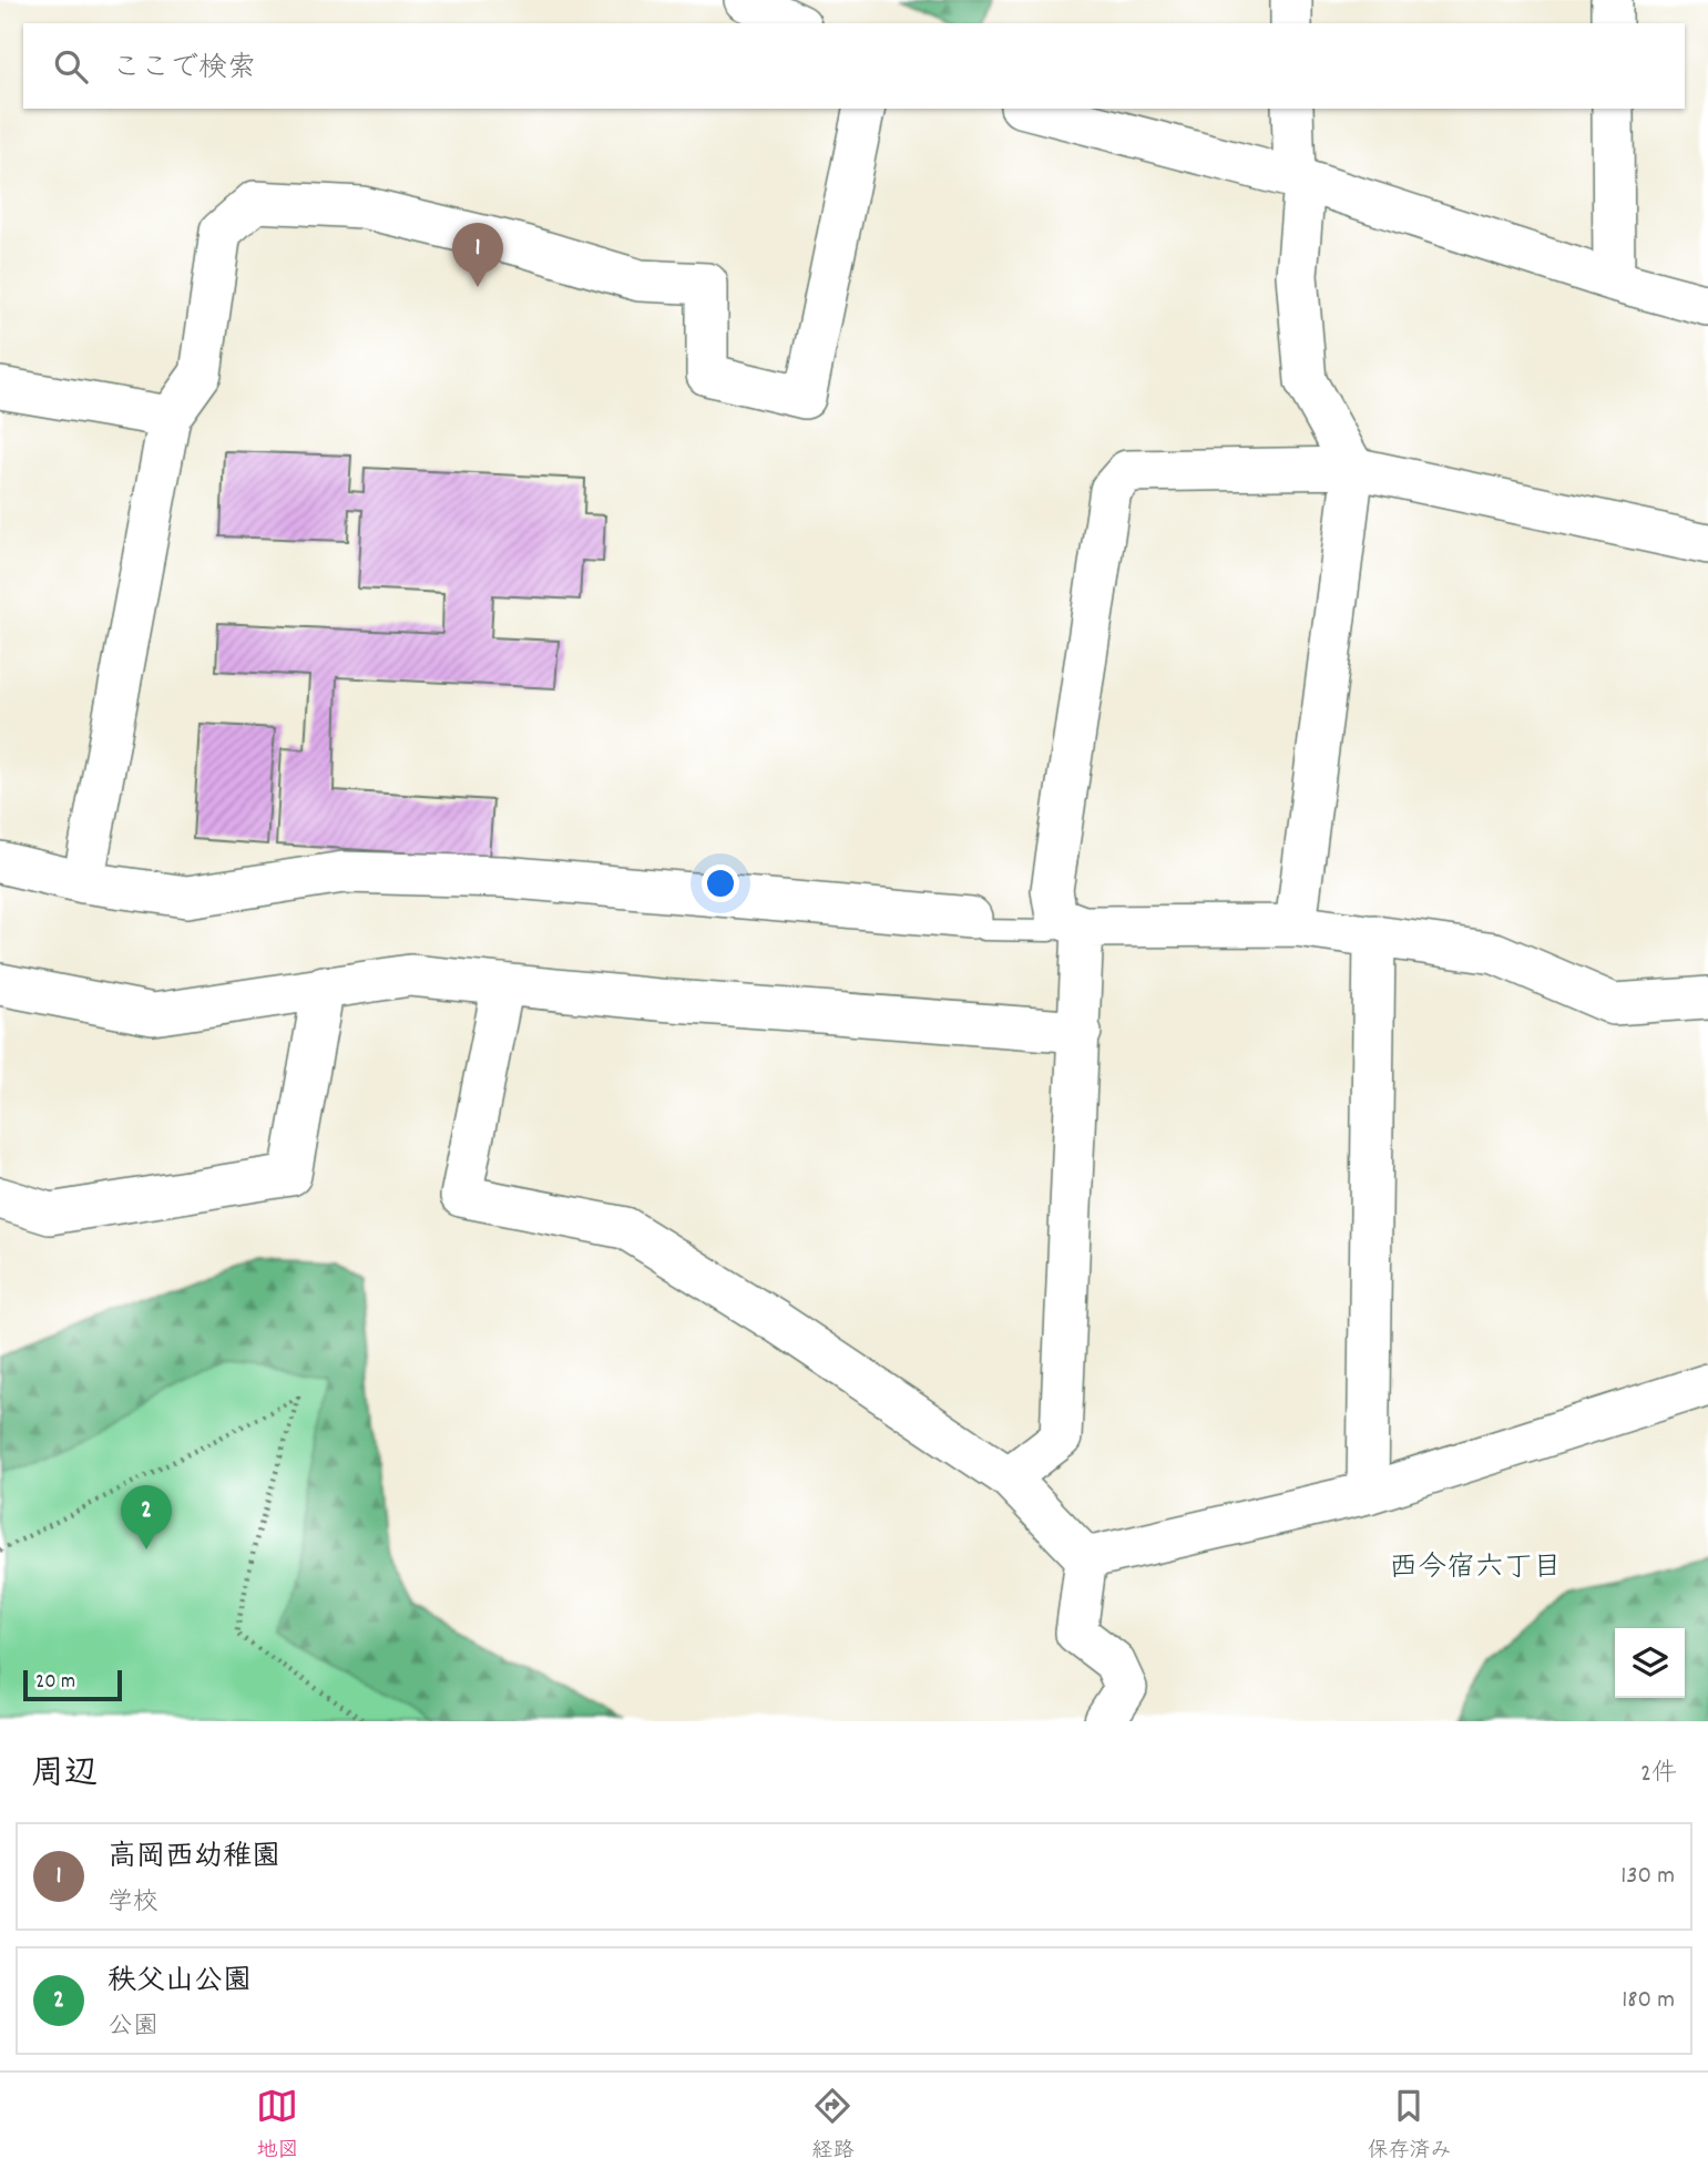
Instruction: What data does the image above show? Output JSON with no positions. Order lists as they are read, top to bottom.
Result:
{
  "districts": ["西今宿六丁目"],
  "scale_bar": "20 m",
  "page": {
    "search": "ここで検索",
    "pins": ["1", "2"],
    "scale": "20 m",
    "heading": ["周辺", "2件"],
    "list": [
      {
        "mark": "1",
        "name": "高岡西幼稚園",
        "note": "学校",
        "value": "130 m"
      },
      {
        "mark": "2",
        "name": "秩父山公園",
        "note": "公園",
        "value": "180 m"
      }
    ],
    "nav": ["地図", "経路", "保存済み"]
  }
}
